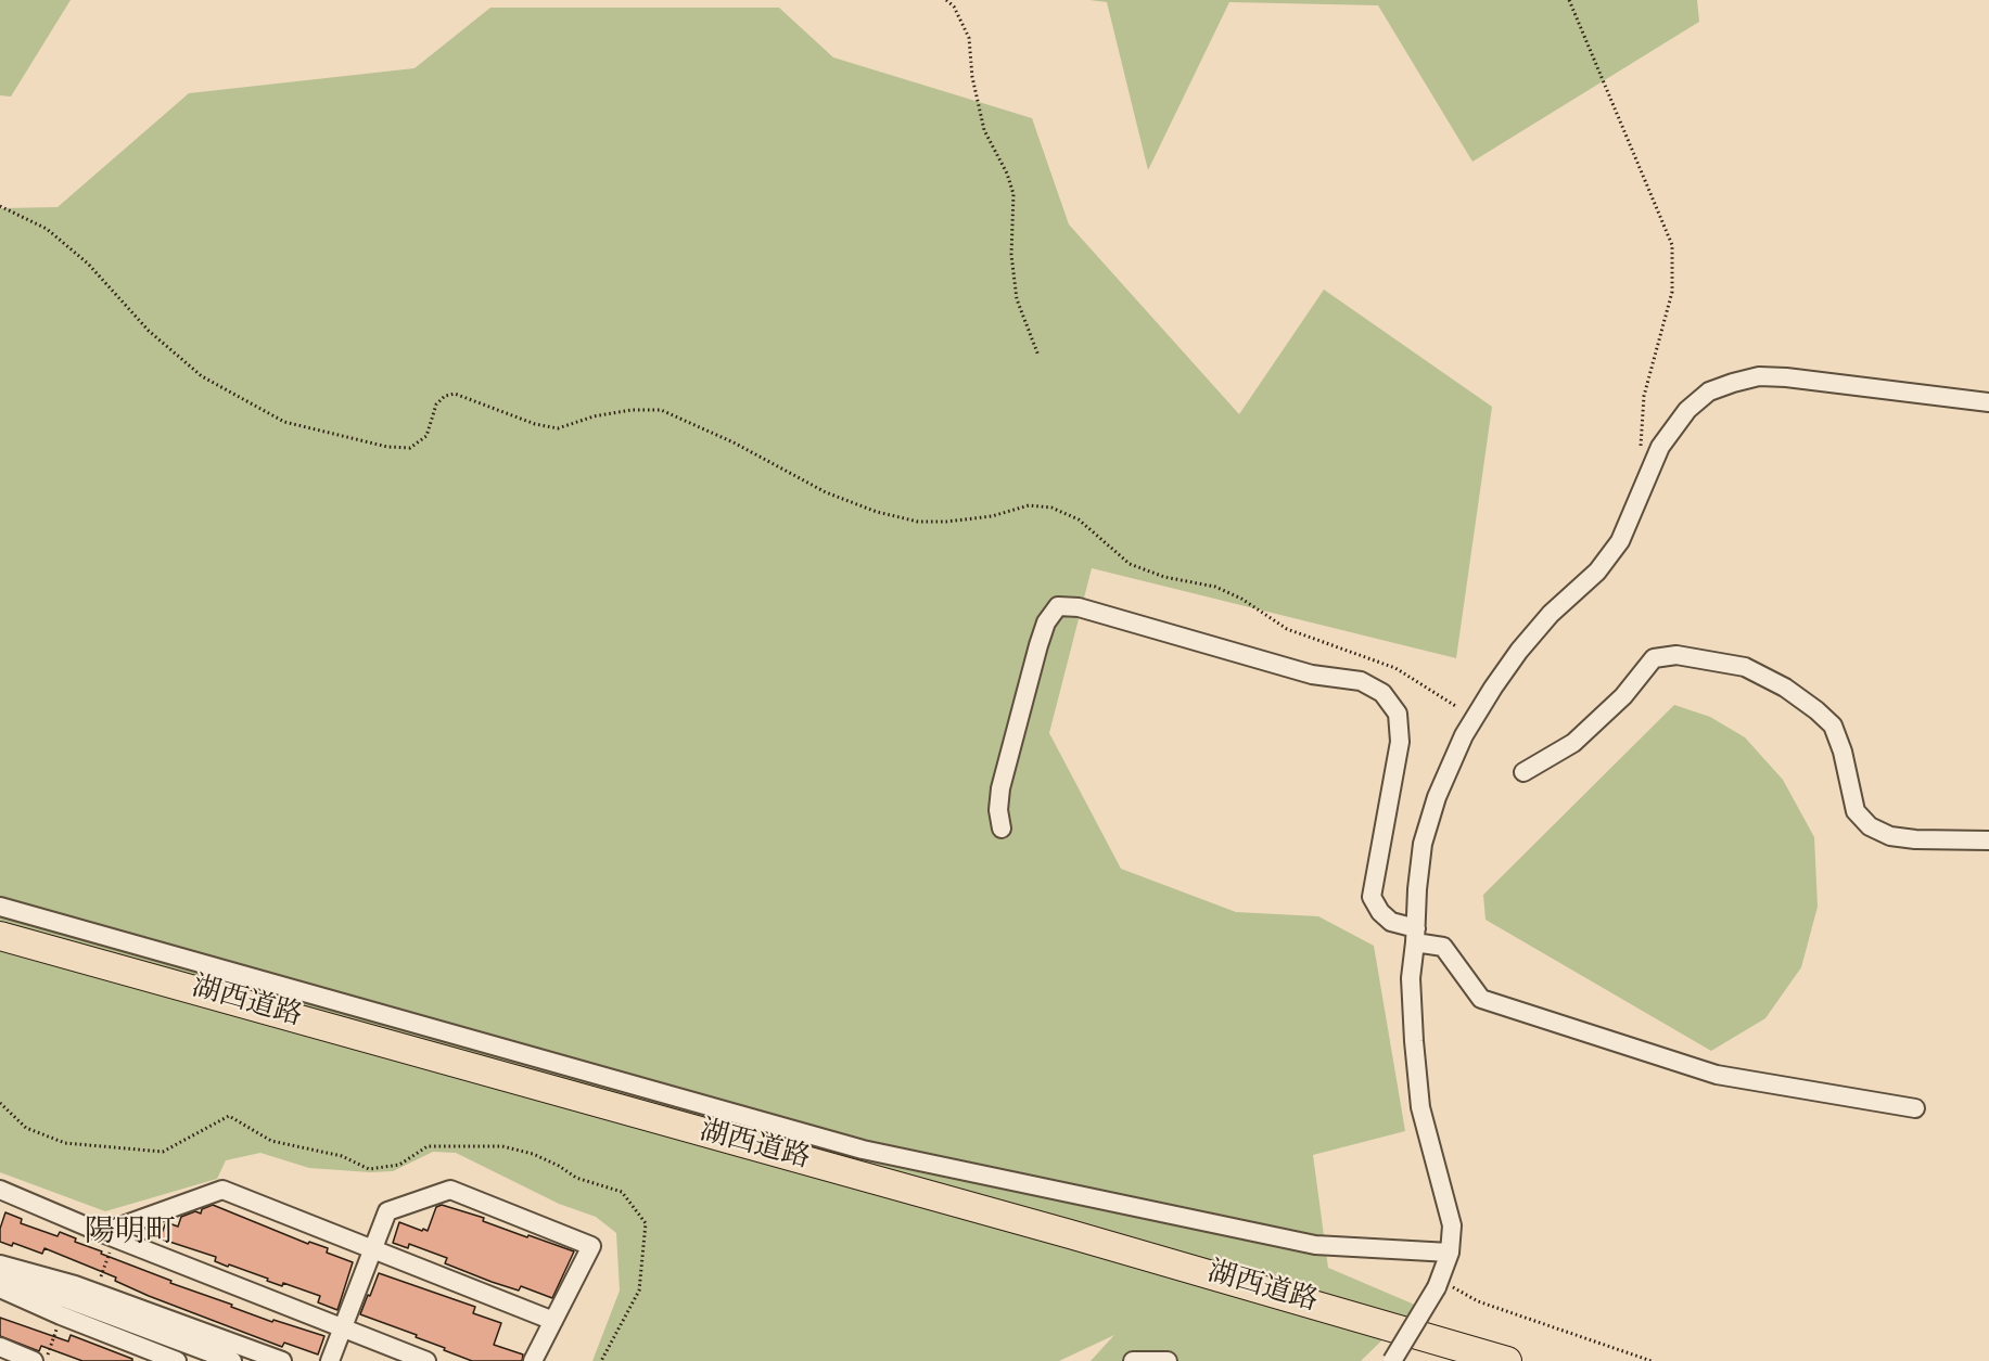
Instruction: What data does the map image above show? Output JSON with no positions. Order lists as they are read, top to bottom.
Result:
{
  "streets": {
    "highway": ["湖西道路"]
  },
  "districts": ["陽明町"]
}
